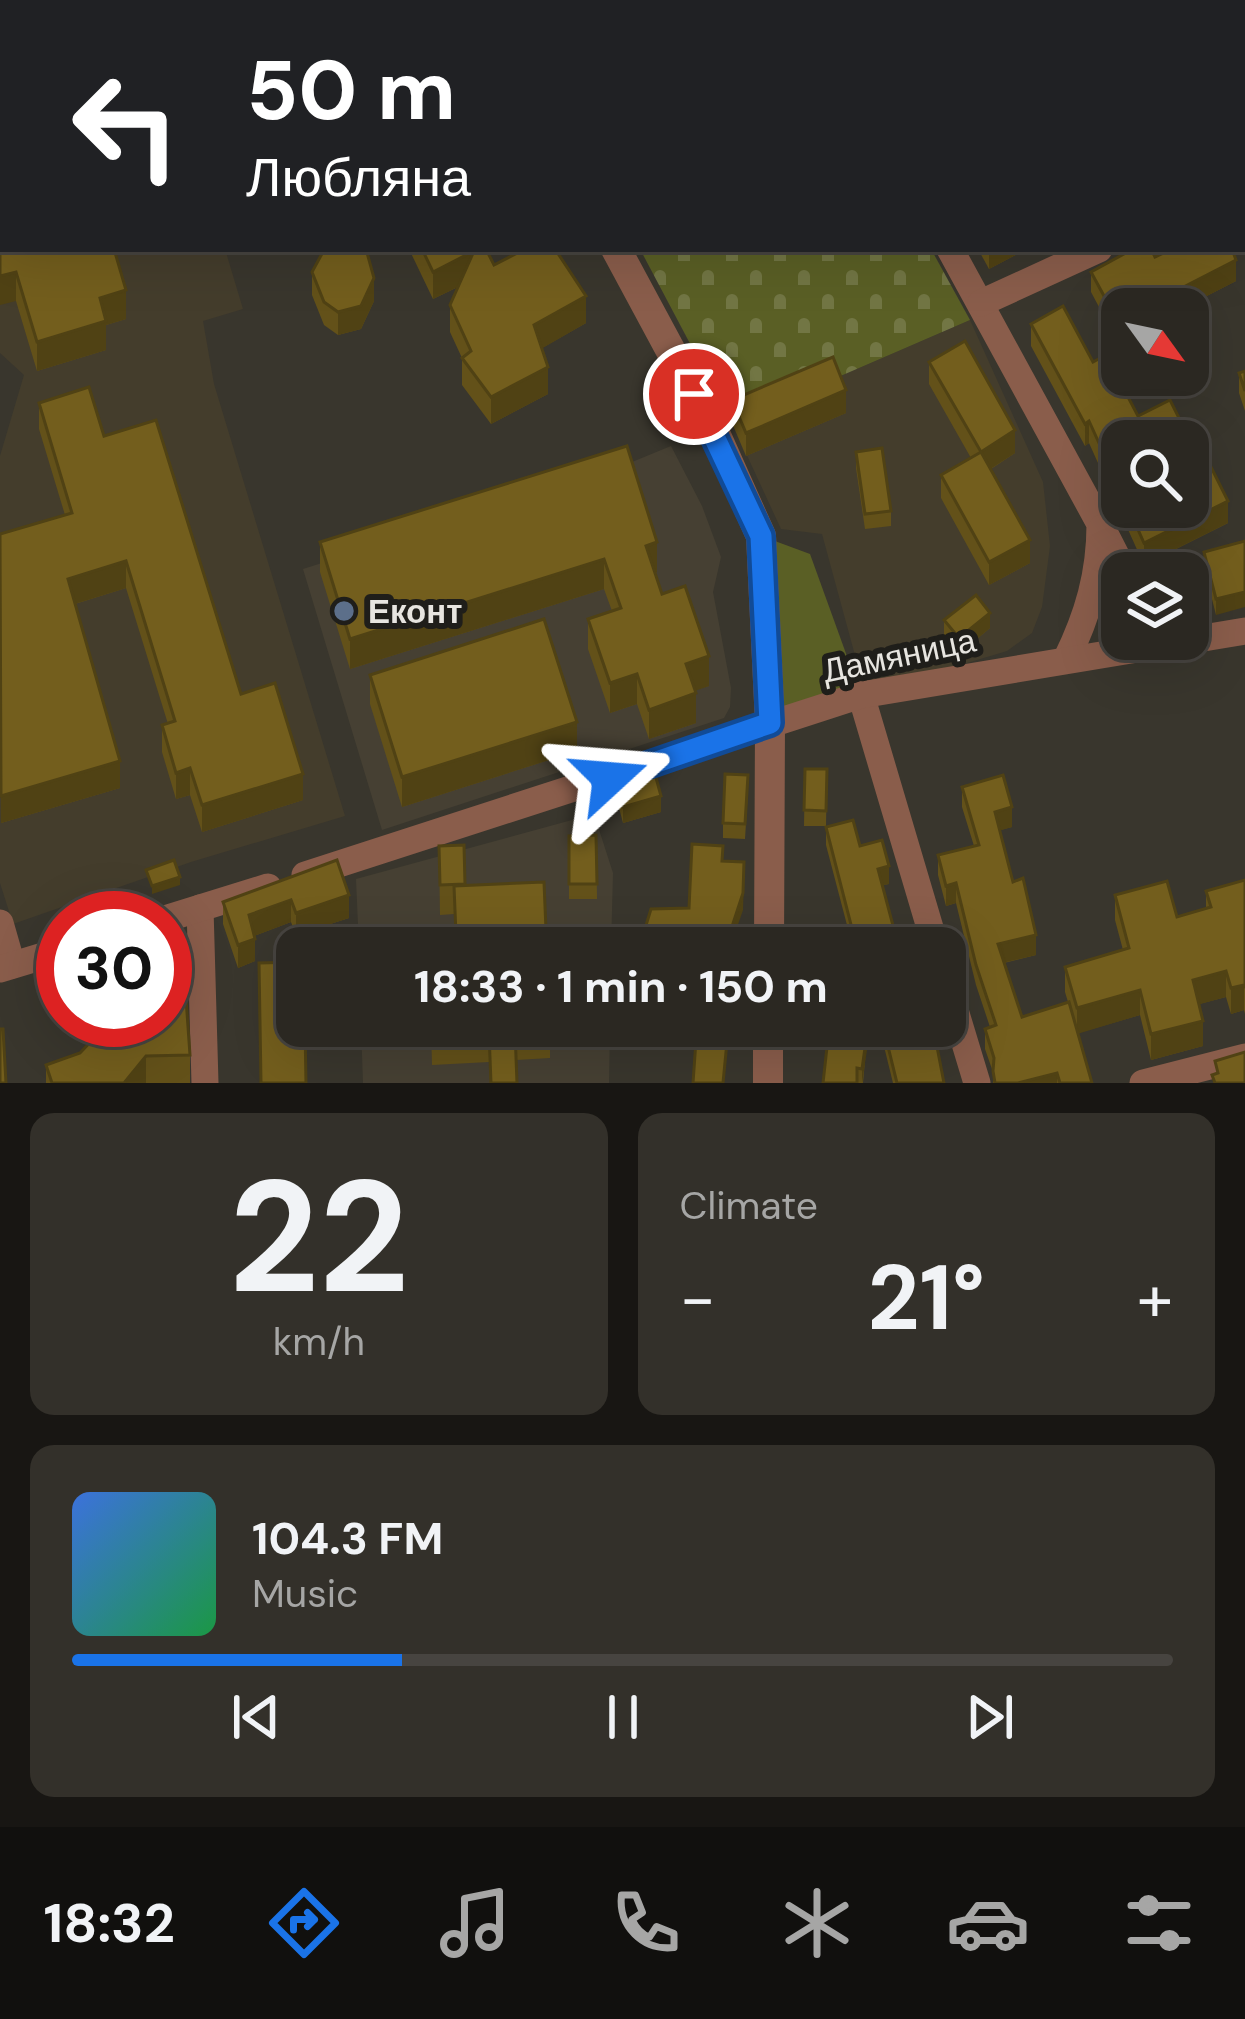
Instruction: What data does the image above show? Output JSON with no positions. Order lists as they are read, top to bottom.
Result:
{
  "streets": {
    "street": ["Дамяница"]
  },
  "places": ["Еконт"],
  "north": "bottom right",
  "page": {
    "turn": ["50 m", "Любляна"],
    "limit": "30",
    "trip": "18:33 · 1 min · 150 m",
    "tile": [
      ["22", "km/h"],
      "Climate"
    ],
    "heat": ["−", "21°", "+"],
    "song": ["104.3 FM", "Music"],
    "tabs": "18:32"
  }
}
